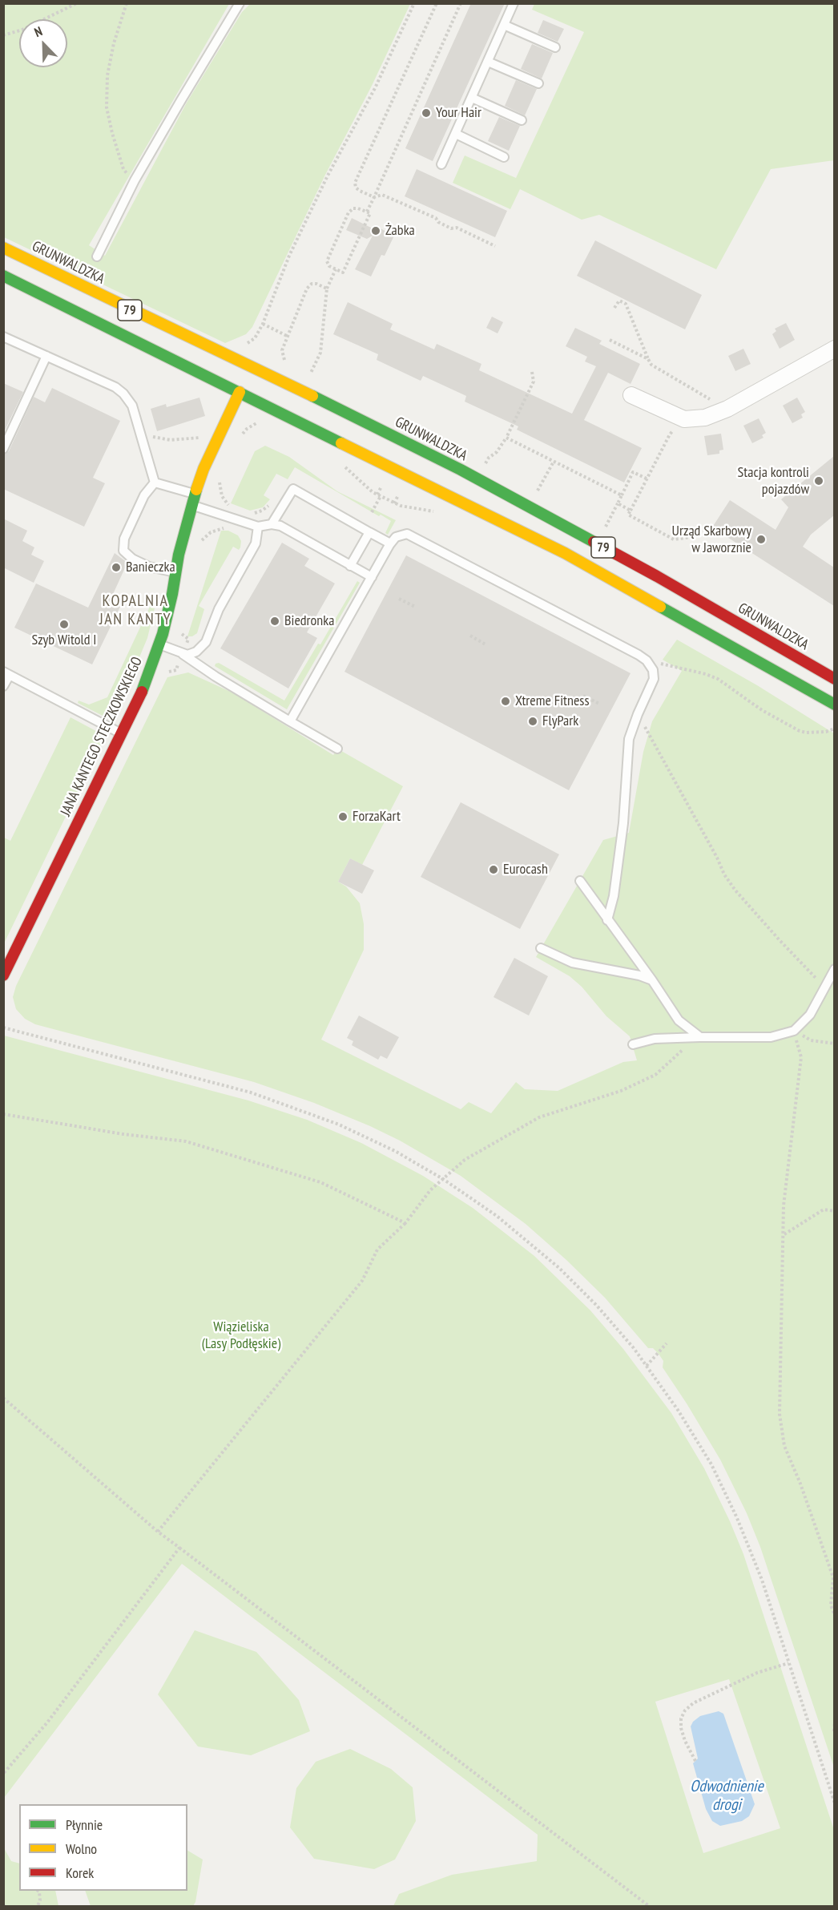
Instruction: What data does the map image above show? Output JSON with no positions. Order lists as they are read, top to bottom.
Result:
{
  "streets": {
    "main road": ["GRUNWALDZKA", "79", "JANA KANTEGO STECZKOWSKIEGO"]
  },
  "crossings": [
    ["79", "JANA KANTEGO STECZKOWSKIEGO"]
  ],
  "districts": ["KOPALNIA JAN KANTY"],
  "water": ["Odwodnienie drogi"],
  "parks": ["Wiązieliska (Lasy Podłęskie)"],
  "places": [
    "Your Hair",
    "Żabka",
    "Stacja kontroli pojazdów",
    "Urząd Skarbowy w Jaworznie",
    "Banieczka",
    "Biedronka",
    "Szyb Witold I",
    "Xtreme Fitness",
    "FlyPark",
    "ForzaKart",
    "Eurocash"
  ],
  "legend": ["Płynnie", "Wolno", "Korek"],
  "north": "top left"
}
